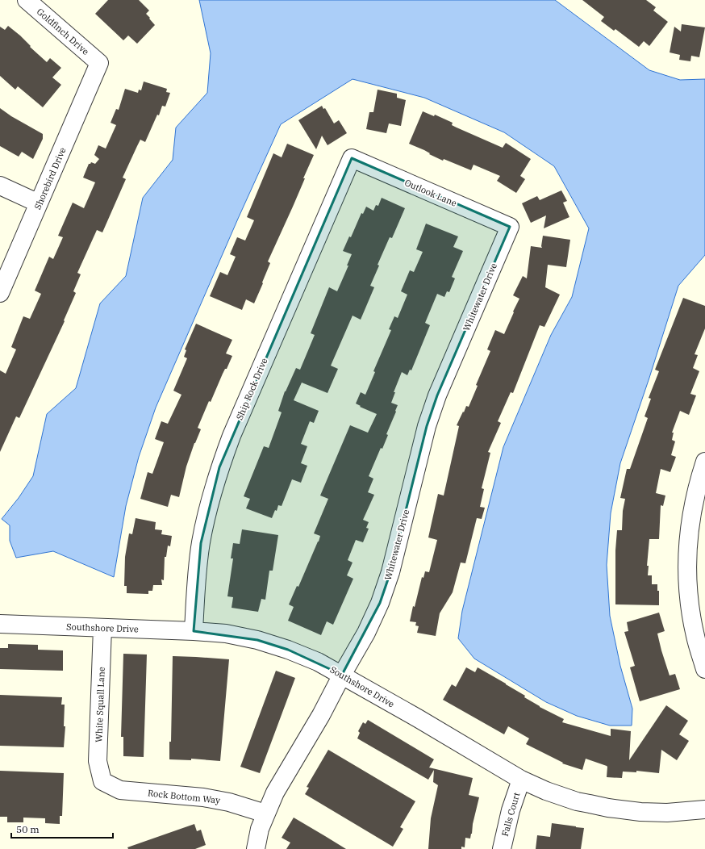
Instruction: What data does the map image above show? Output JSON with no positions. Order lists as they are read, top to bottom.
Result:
{
  "streets": {
    "street": [
      "Goldfinch Drive",
      "Shorebird Drive",
      "Outlook Lane",
      "Whitewater Drive",
      "Ship Rock Drive",
      "Southshore Drive",
      "White Squall Lane",
      "Rock Bottom Way",
      "Falls Court"
    ]
  },
  "crossings": [
    ["Goldfinch Drive", "Shorebird Drive"],
    ["Outlook Lane", "Whitewater Drive"],
    ["Outlook Lane", "Ship Rock Drive"],
    ["Whitewater Drive", "Southshore Drive"],
    ["Whitewater Drive", "Rock Bottom Way"],
    ["Ship Rock Drive", "Southshore Drive"],
    ["Southshore Drive", "White Squall Lane"],
    ["Southshore Drive", "Falls Court"],
    ["White Squall Lane", "Rock Bottom Way"]
  ],
  "scale_bar": "50 m"
}
